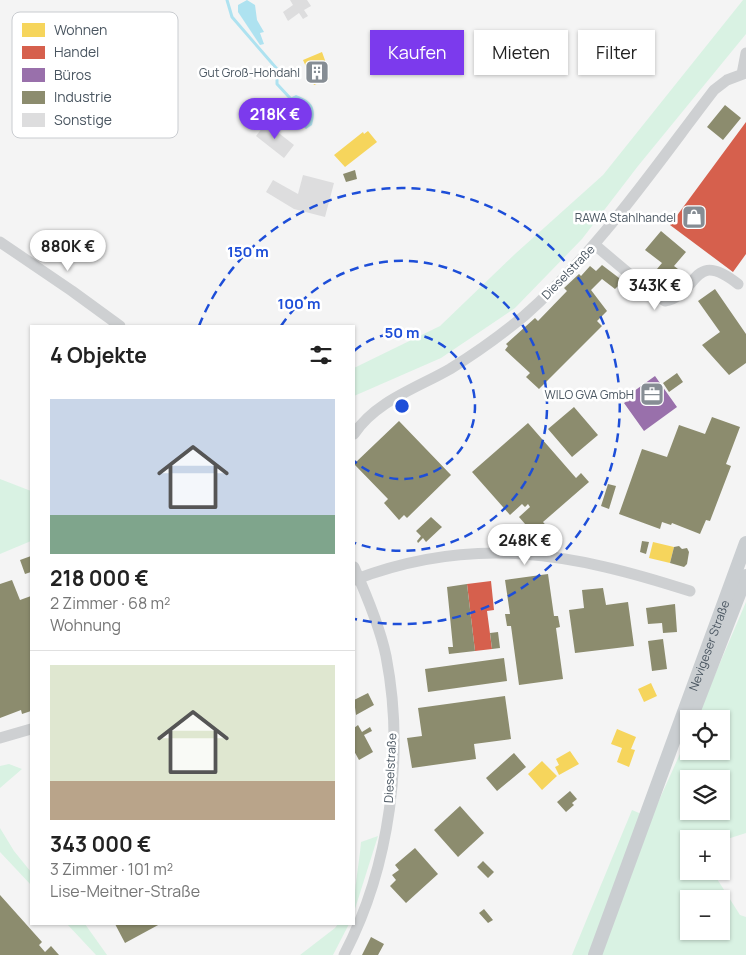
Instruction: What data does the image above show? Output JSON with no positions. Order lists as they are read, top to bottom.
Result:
{
  "streets": {
    "main road": ["Nevigeser Straße"],
    "street": ["Dieselstraße"]
  },
  "places": {
    "building": ["Gut Groß-Hohdahl"],
    "shop": ["RAWA Stahlhandel"],
    "office": ["WILO GVA GmbH"]
  },
  "legend": [
    "Wohnen",
    "Handel",
    "Büros",
    "Industrie",
    "Sonstige"
  ],
  "page": {
    "chip": ["Kaufen", "Mieten", "Filter"],
    "price": [
      "218K €",
      "880K €",
      "343K €",
      "248K €"
    ],
    "heading": "4 Objekte",
    "list": [
      {
        "name": "218 000 €",
        "note": "2 Zimmer · 68 m² · Wohnung"
      },
      {
        "name": "343 000 €",
        "note": "3 Zimmer · 101 m² · Lise-Meitner-Straße"
      }
    ],
    "map_buttons": ["+", "−"]
  },
  "rings": ["150 m", "100 m", "50 m"]
}
